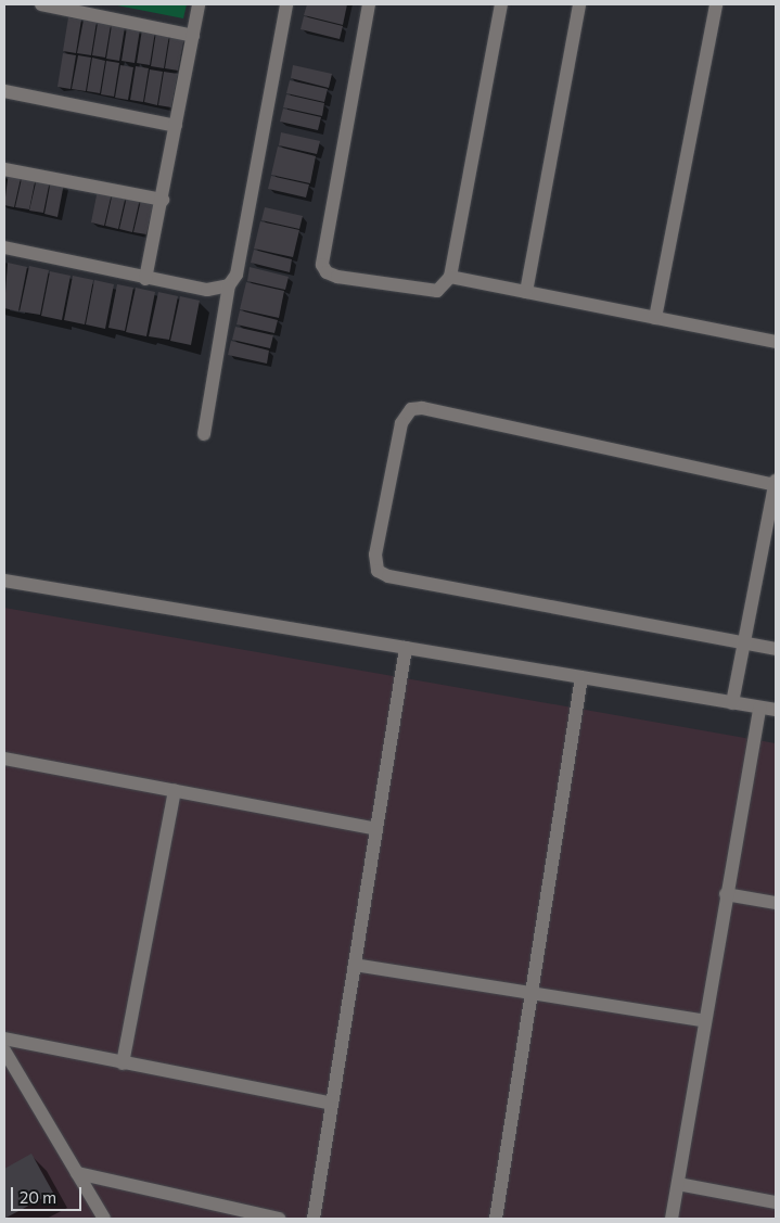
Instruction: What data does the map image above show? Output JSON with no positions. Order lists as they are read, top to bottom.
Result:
{
  "scale_bar": "20 m"
}
